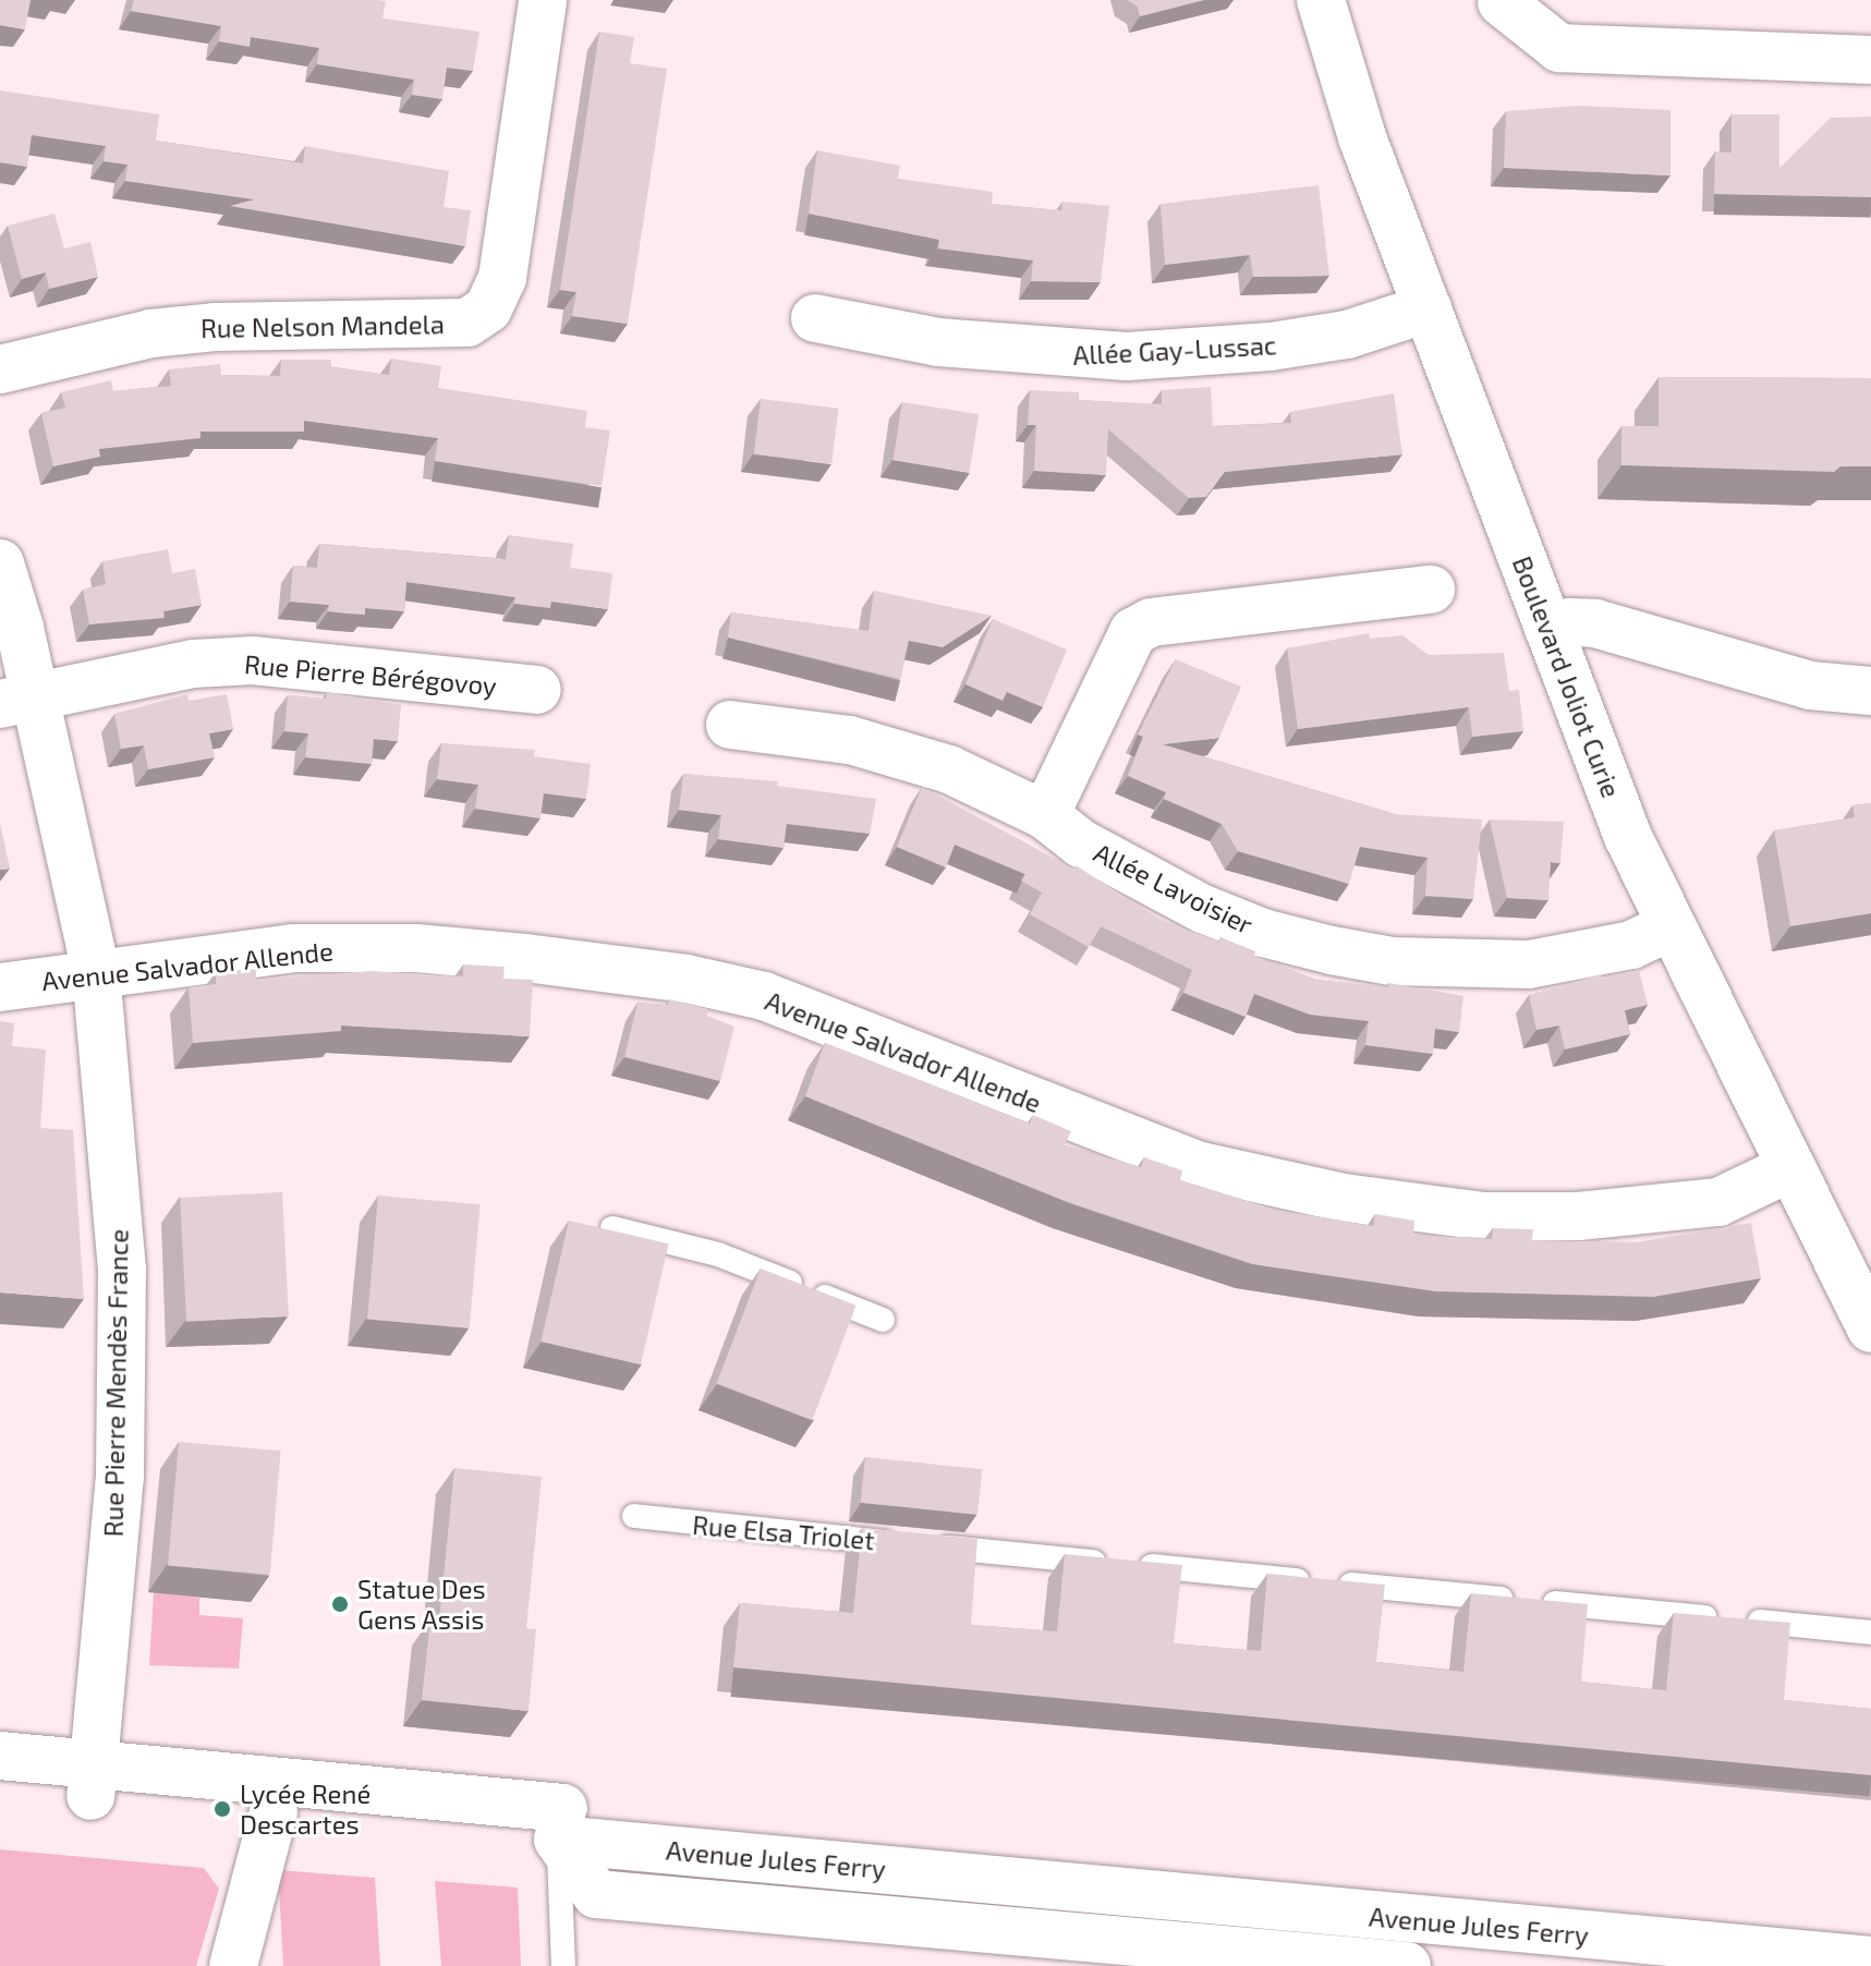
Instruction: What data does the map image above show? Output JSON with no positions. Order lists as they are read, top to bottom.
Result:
{
  "streets": {
    "street": [
      "Rue Nelson Mandela",
      "Allée Gay-Lussac",
      "Rue Pierre Bérégovoy",
      "Boulevard Joliot Curie",
      "Allée Lavoisier",
      "Avenue Salvador Allende",
      "Rue Pierre Mendès France",
      "Avenue Jules Ferry"
    ],
    "lane": ["Rue Elsa Triolet"]
  },
  "crossings": [
    ["Allée Gay-Lussac", "Boulevard Joliot Curie"],
    ["Rue Pierre Bérégovoy", "Rue Pierre Mendès France"],
    ["Boulevard Joliot Curie", "Allée Lavoisier"],
    ["Boulevard Joliot Curie", "Avenue Salvador Allende"],
    ["Avenue Salvador Allende", "Rue Pierre Mendès France"],
    ["Rue Pierre Mendès France", "Avenue Jules Ferry"]
  ],
  "places": ["Statue Des Gens Assis", "Lycée René Descartes"]
}
